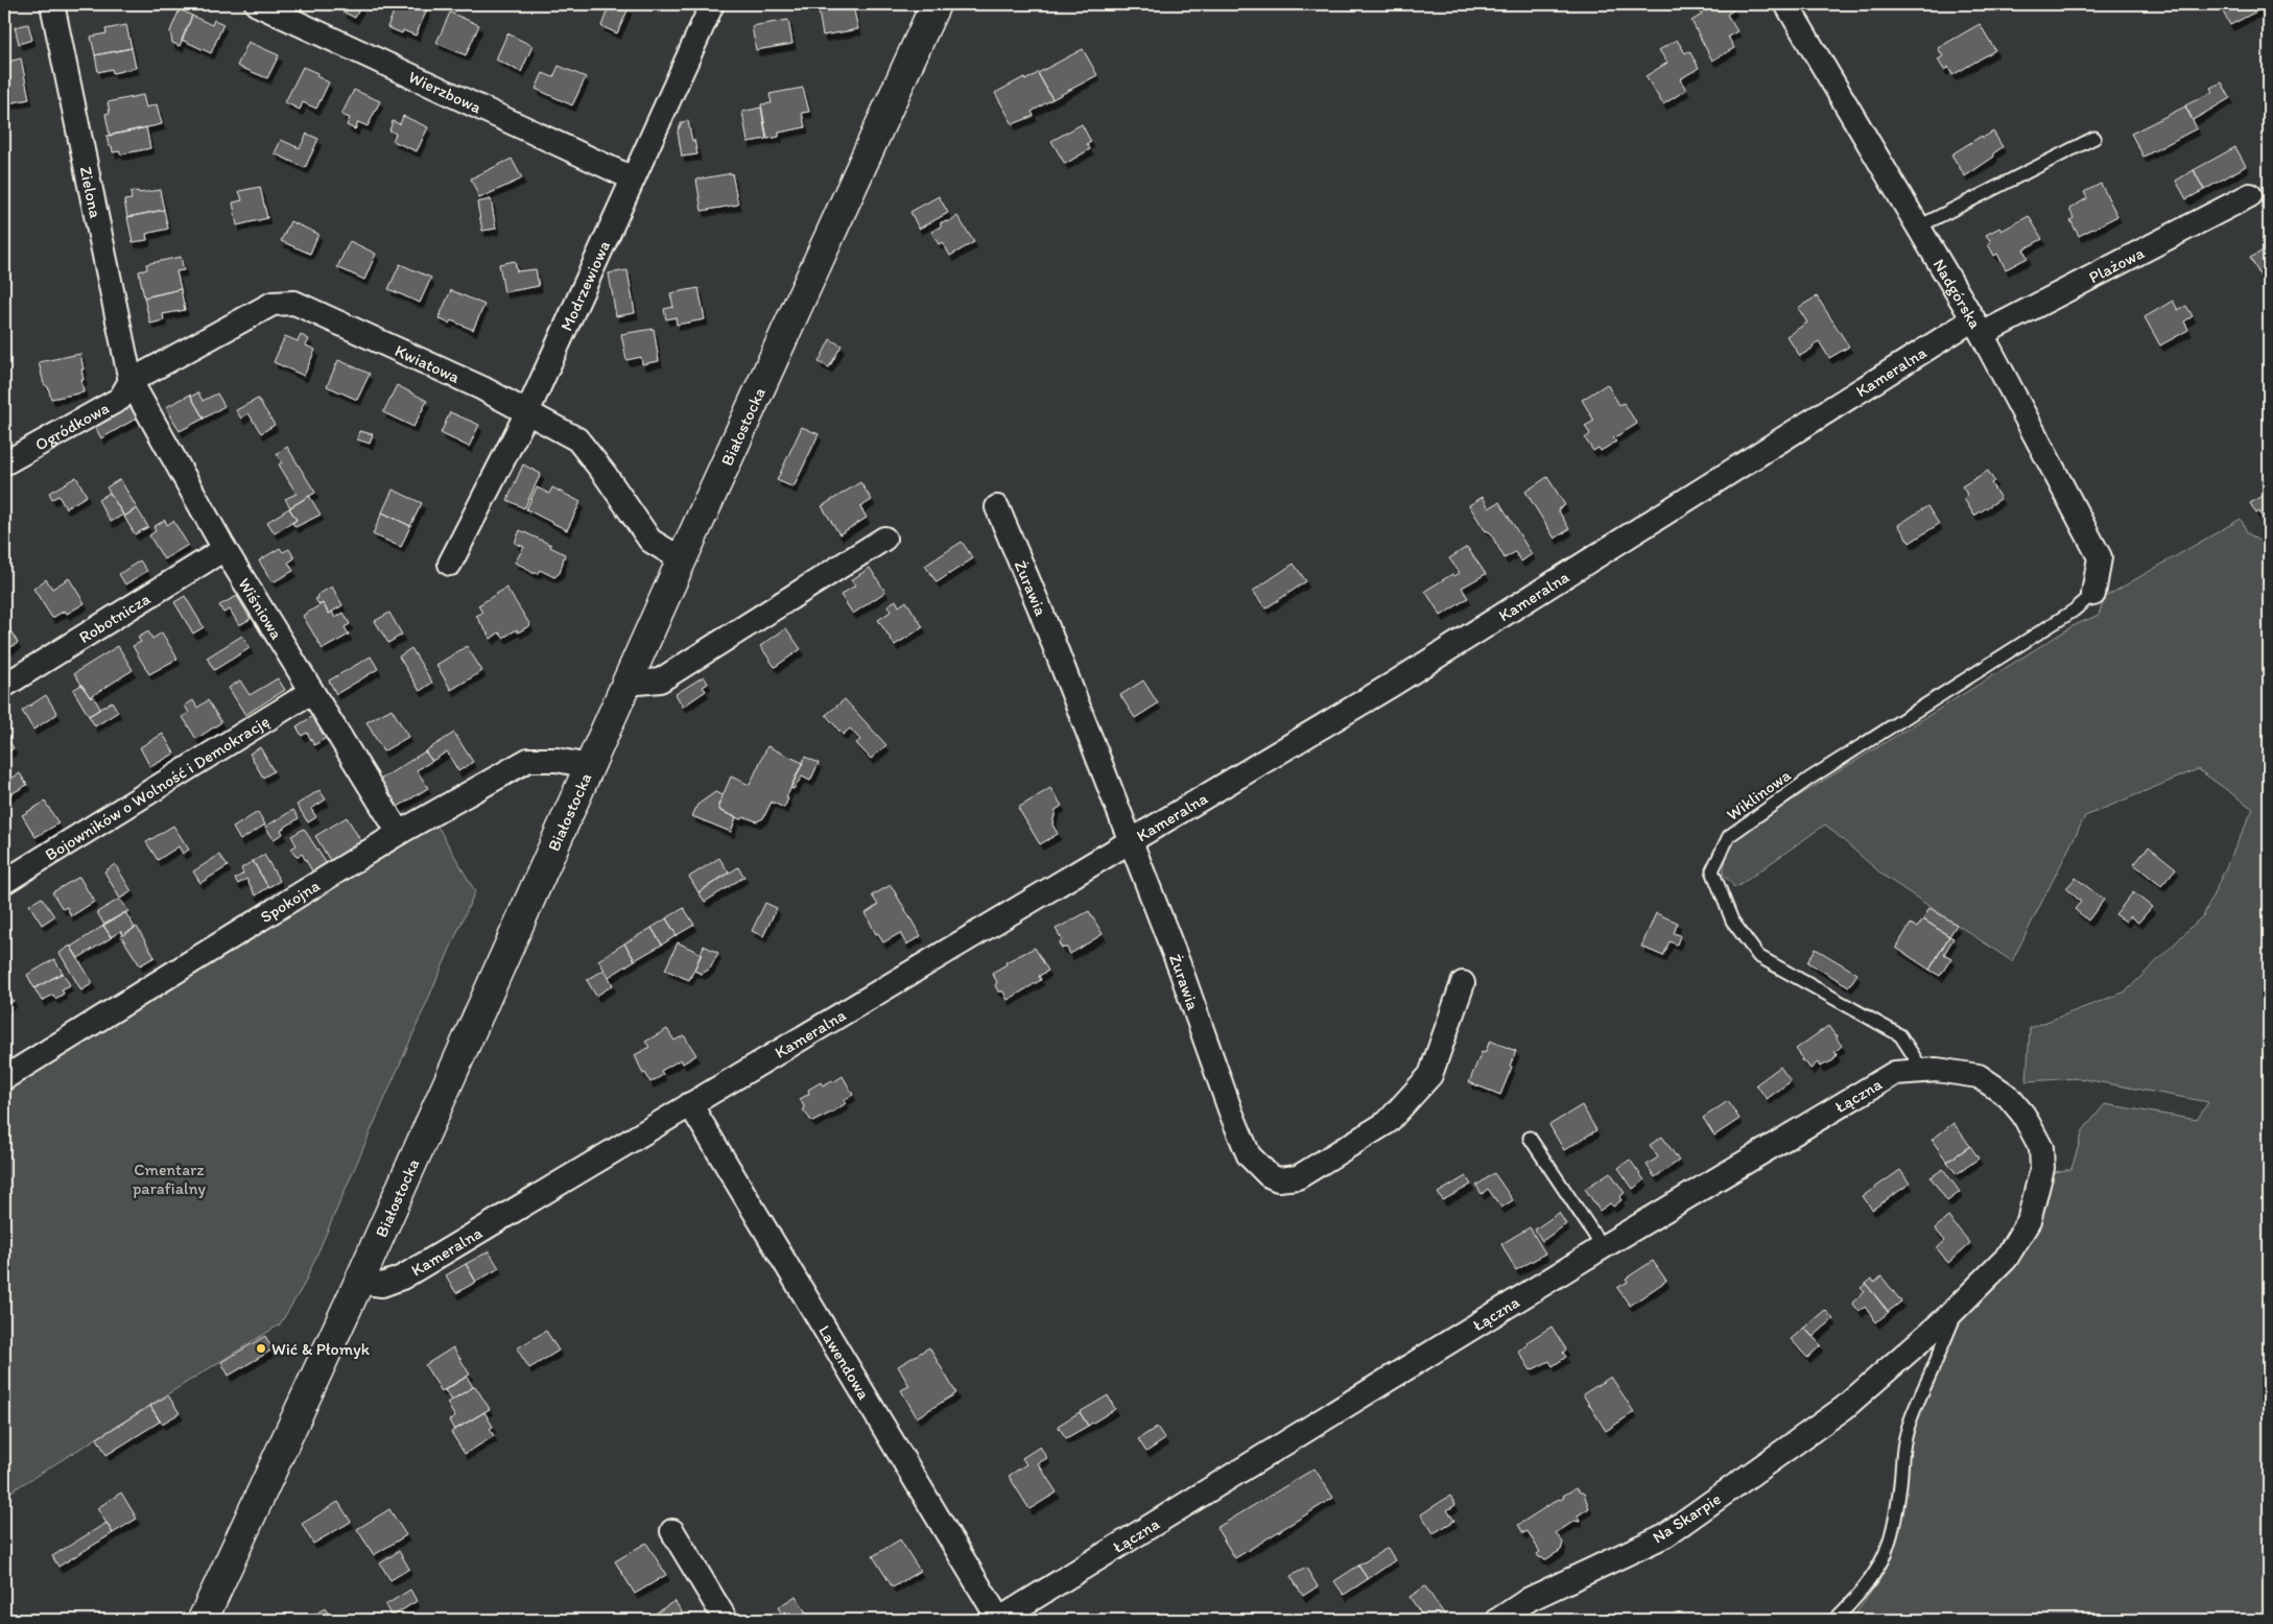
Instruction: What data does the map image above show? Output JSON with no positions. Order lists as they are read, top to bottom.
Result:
{
  "streets": {
    "street": [
      "Wierzbowa",
      "Zielona",
      "Plażowa",
      "Modrzewiowa",
      "Nadgórska",
      "Kwiatowa",
      "Kameralna",
      "Ogródkowa",
      "Białostocka",
      "Żurawia",
      "Wiśniowa",
      "Robotnicza",
      "Bojowników o Wolność i Demokrację",
      "Spokojna",
      "Łączna",
      "Lawendowa",
      "Na Skarpie"
    ],
    "lane": ["Wiklinowa"]
  },
  "crossings": [
    ["Wierzbowa", "Modrzewiowa"],
    ["Zielona", "Kwiatowa"],
    ["Zielona", "Ogródkowa"],
    ["Zielona", "Wiśniowa"],
    ["Plażowa", "Nadgórska"],
    ["Plażowa", "Kameralna"],
    ["Modrzewiowa", "Kwiatowa"],
    ["Nadgórska", "Kameralna"],
    ["Nadgórska", "Wiklinowa"],
    ["Kwiatowa", "Ogródkowa"],
    ["Kwiatowa", "Białostocka"],
    ["Kwiatowa", "Wiśniowa"],
    ["Kameralna", "Białostocka"],
    ["Kameralna", "Żurawia"],
    ["Kameralna", "Lawendowa"],
    ["Ogródkowa", "Wiśniowa"],
    ["Białostocka", "Spokojna"],
    ["Wiśniowa", "Robotnicza"],
    ["Wiśniowa", "Bojowników o Wolność i Demokrację"],
    ["Wiśniowa", "Spokojna"],
    ["Wiklinowa", "Łączna"],
    ["Łączna", "Lawendowa"],
    ["Łączna", "Na Skarpie"]
  ],
  "parks": ["Cmentarz parafialny"],
  "places": ["Wić & Płomyk"]
}
